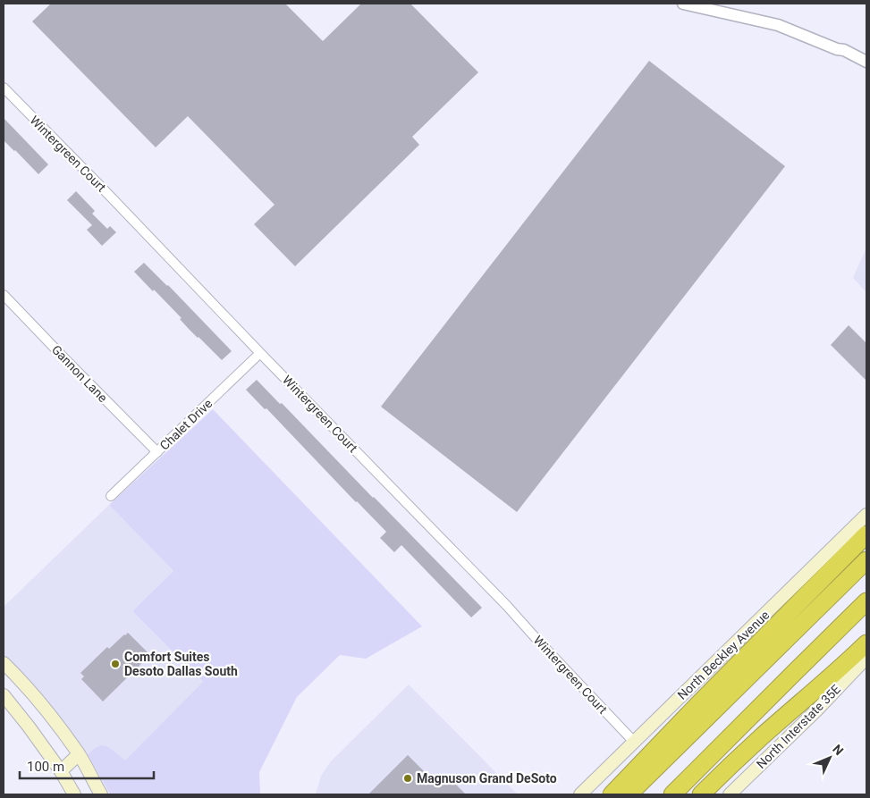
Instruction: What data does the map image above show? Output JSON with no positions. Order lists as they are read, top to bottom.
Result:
{
  "streets": {
    "main road": ["North Beckley Avenue", "North Interstate 35E"],
    "street": ["Wintergreen Court", "Gannon Lane", "Chalet Drive"]
  },
  "crossings": [
    ["Wintergreen Court", "Chalet Drive"],
    ["Wintergreen Court", "North Beckley Avenue"],
    ["Gannon Lane", "Chalet Drive"]
  ],
  "places": ["Comfort Suites Desoto Dallas South", "Magnuson Grand DeSoto"],
  "scale_bar": "100 m",
  "north": "top right"
}
